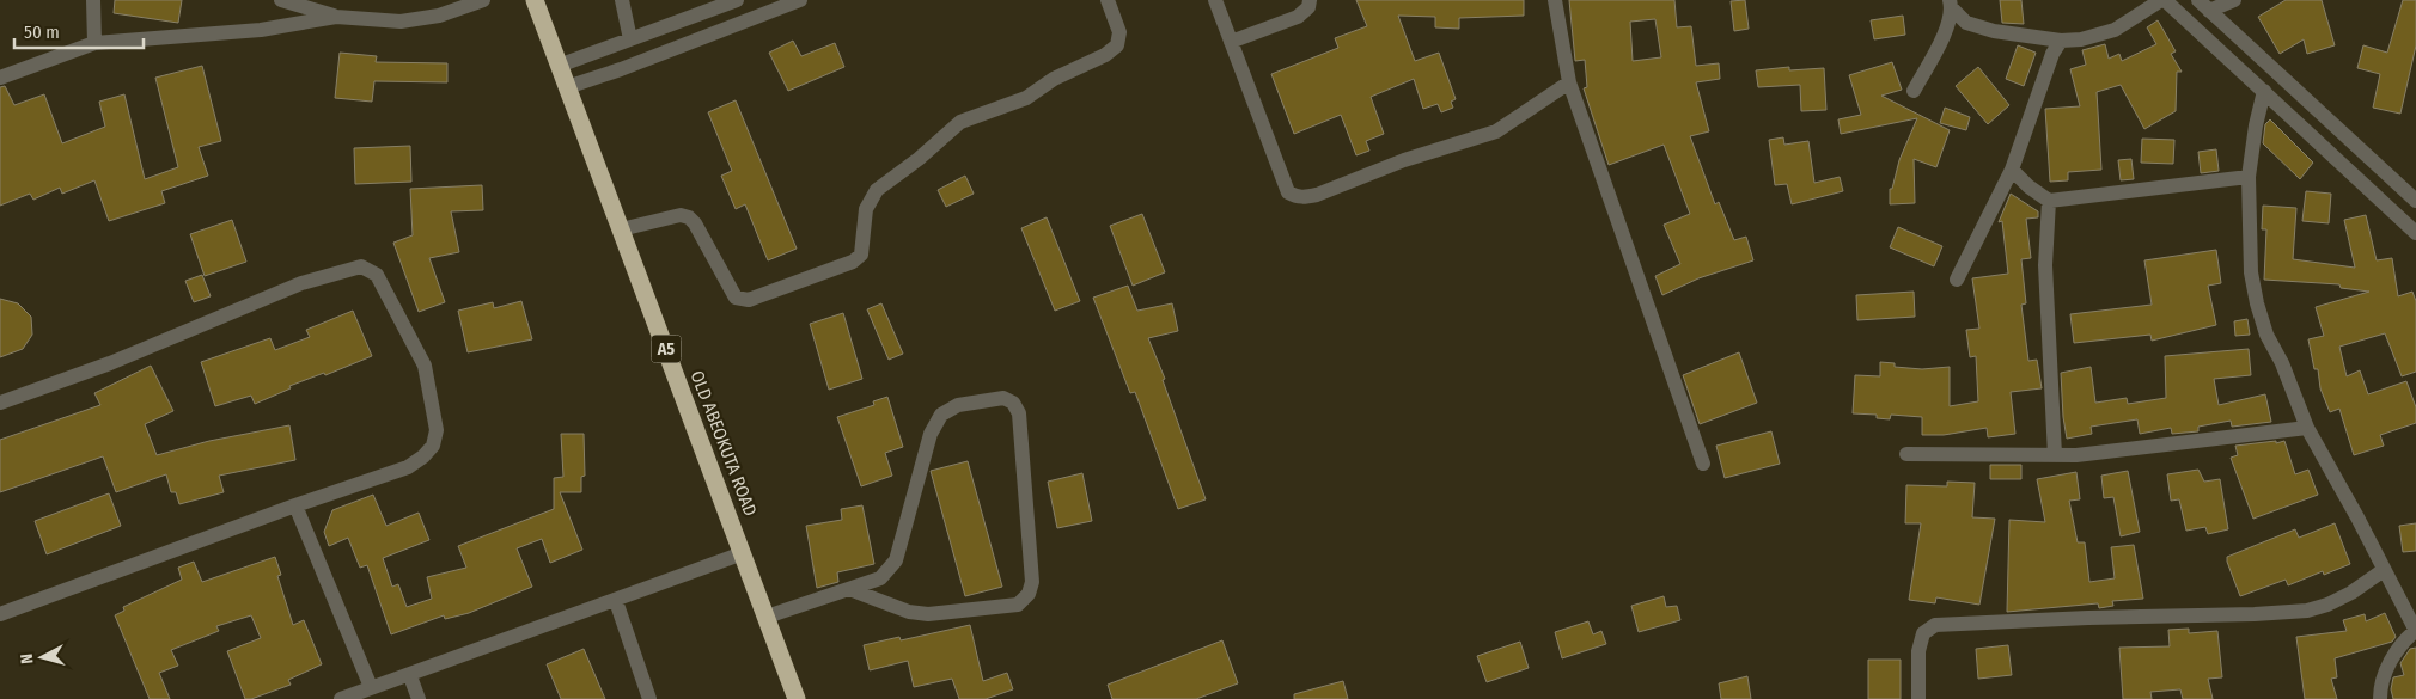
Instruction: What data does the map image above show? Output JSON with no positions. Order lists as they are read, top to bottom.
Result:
{
  "streets": {
    "highway": ["A5", "OLD ABEOKUTA ROAD"]
  },
  "scale_bar": "50 m",
  "north": "left"
}
